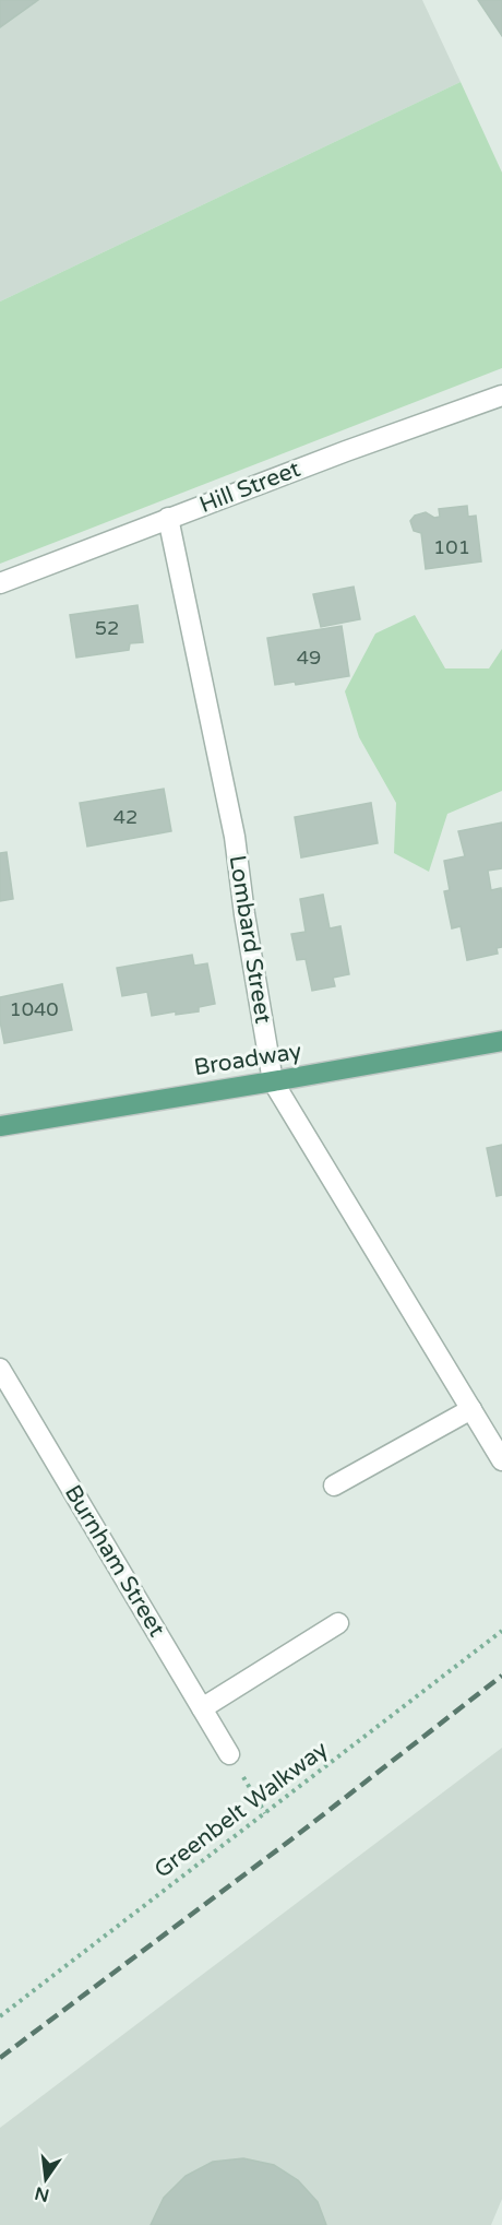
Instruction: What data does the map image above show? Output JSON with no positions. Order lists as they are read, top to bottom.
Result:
{
  "streets": {
    "main road": ["Broadway"],
    "street": ["Hill Street", "Lombard Street", "Burnham Street"],
    "path": ["Greenbelt Walkway"]
  },
  "crossings": [
    ["Hill Street", "Lombard Street"],
    ["Lombard Street", "Broadway"]
  ],
  "house_numbers": [
    "101",
    "52",
    "49",
    "42",
    "1040"
  ],
  "north": "bottom"
}
